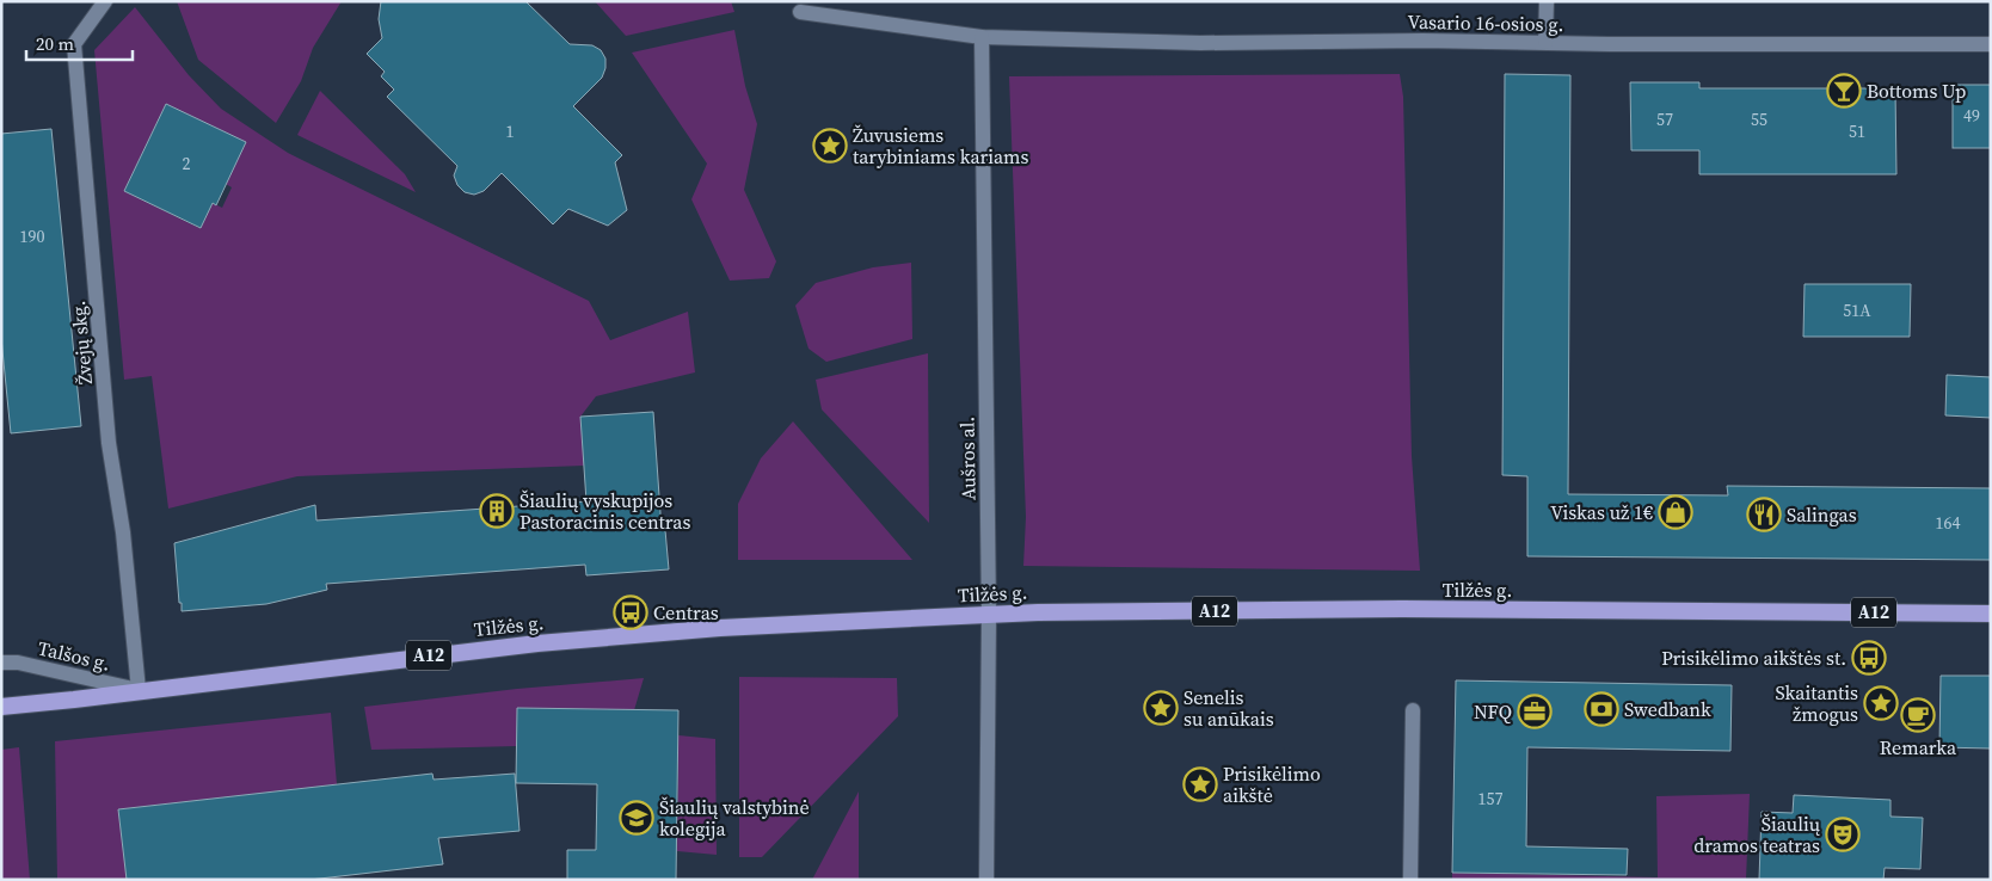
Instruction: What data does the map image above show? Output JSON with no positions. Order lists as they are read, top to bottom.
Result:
{
  "streets": {
    "highway": ["Tilžės g.", "A12"],
    "street": [
      "Vasario 16-osios g.",
      "Žvejų skg.",
      "Aušros al.",
      "Talšos g."
    ]
  },
  "crossings": [
    ["Vasario 16-osios g.", "Aušros al."],
    ["Žvejų skg.", "Tilžės g."],
    ["Žvejų skg.", "Talšos g."],
    ["Aušros al.", "Tilžės g."],
    ["Tilžės g.", "Talšos g."]
  ],
  "places": {
    "bar": ["Bottoms Up"],
    "place": [
      "Žuvusiems tarybiniams kariams",
      "Skaitantis žmogus",
      "Senelis su anūkais",
      "Prisikėlimo aikštė"
    ],
    "building": ["Šiaulių vyskupijos Pastoracinis centras"],
    "shop": ["Viskas už 1€"],
    "restaurant": ["Salingas"],
    "bus stop": ["Centras", "Prisikėlimo aikštės st."],
    "bank": ["Swedbank"],
    "office": ["NFQ"],
    "cafe": ["Remarka"],
    "school or university": ["Šiaulių valstybinė kolegija"],
    "theatre": ["Šiaulių dramos teatras"]
  },
  "house_numbers": [
    "49",
    "57",
    "55",
    "1",
    "51",
    "2",
    "190",
    "51A",
    "164",
    "157"
  ],
  "scale_bar": "20 m"
}
